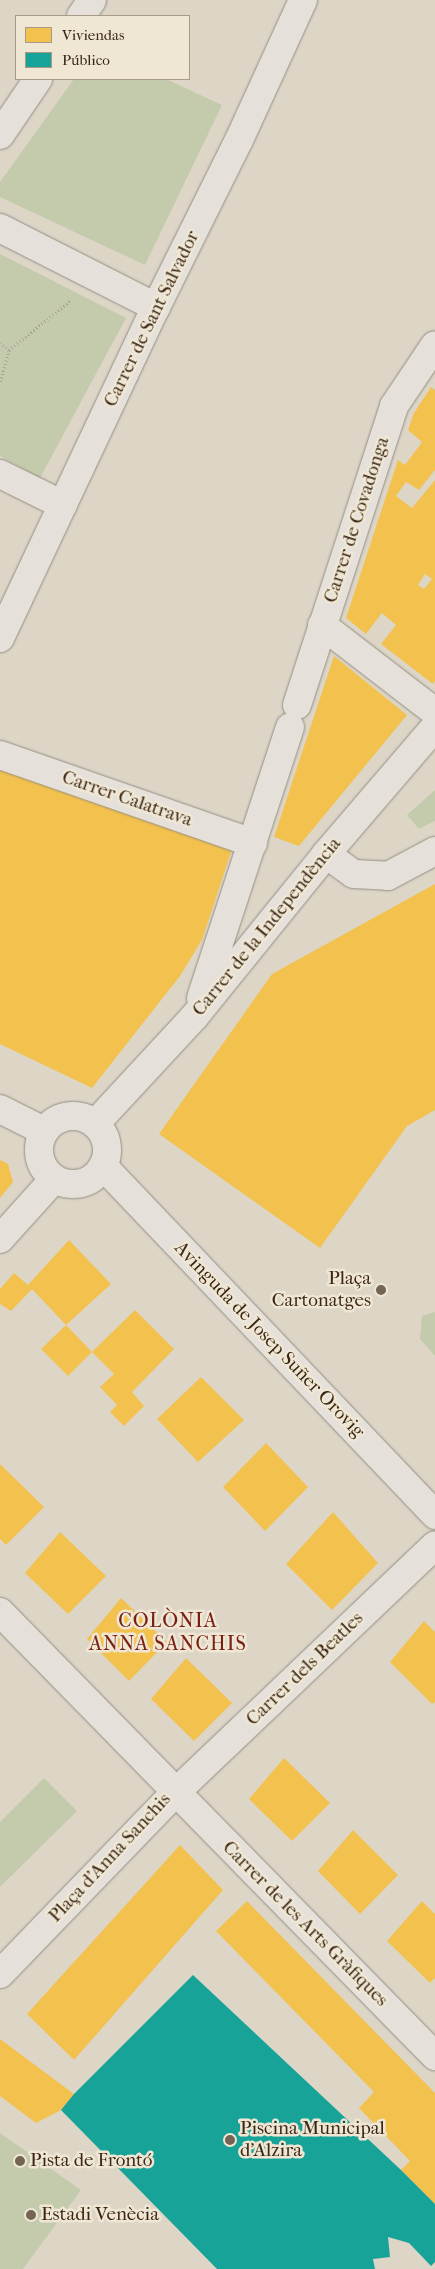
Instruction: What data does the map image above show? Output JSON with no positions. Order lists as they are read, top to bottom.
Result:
{
  "streets": {
    "street": [
      "Carrer de Sant Salvador",
      "Carrer de Covadonga",
      "Carrer Calatrava",
      "Carrer de la Independència",
      "Avinguda de Josep Suñer Orovig",
      "Carrer dels Beatles",
      "Plaça d'Anna Sanchis",
      "Carrer de les Arts Gràfiques"
    ]
  },
  "crossings": [
    ["Carrer de Covadonga", "Carrer Calatrava"],
    ["Carrer de Covadonga", "Carrer de la Independència"],
    ["Carrer de la Independència", "Avinguda de Josep Suñer Orovig"],
    ["Carrer dels Beatles", "Plaça d'Anna Sanchis"],
    ["Carrer dels Beatles", "Carrer de les Arts Gràfiques"],
    ["Plaça d'Anna Sanchis", "Carrer de les Arts Gràfiques"]
  ],
  "districts": ["COLÒNIA ANNA SANCHIS"],
  "places": [
    "Plaça Cartonatges",
    "Piscina Municipal d'Alzira",
    "Pista de Frontó",
    "Estadi Venècia"
  ],
  "legend": ["Viviendas", "Público"]
}
